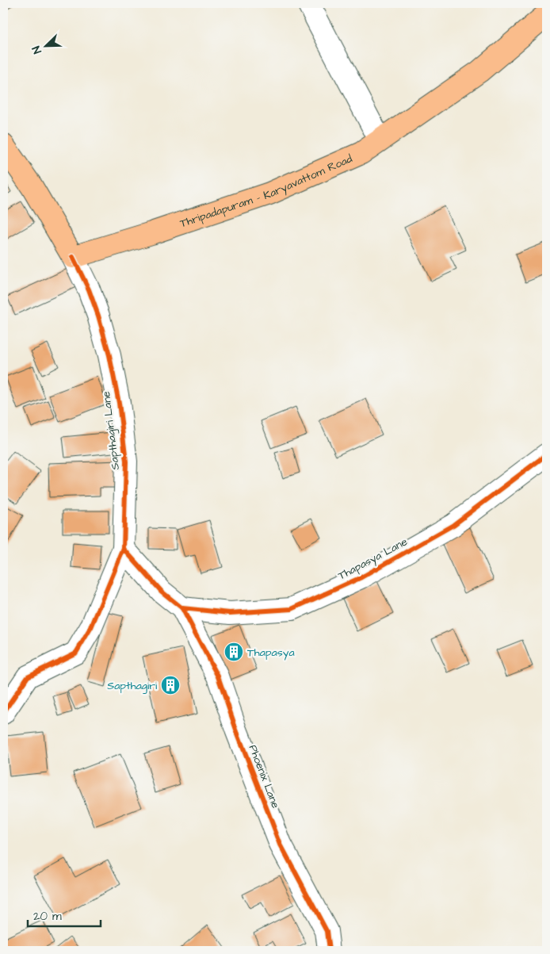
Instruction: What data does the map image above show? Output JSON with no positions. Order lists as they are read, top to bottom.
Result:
{
  "streets": {
    "main road": ["Thripadapuram - Karyavattom Road"],
    "street": ["Sapthagiri Lane", "Thapasya Lane", "Phoenix Lane"]
  },
  "crossings": [
    ["Thripadapuram - Karyavattom Road", "Sapthagiri Lane"],
    ["Thapasya Lane", "Phoenix Lane"]
  ],
  "places": {
    "building": ["Thapasya", "Sapthagiri"]
  },
  "scale_bar": "20 m",
  "north": "bottom left"
}
